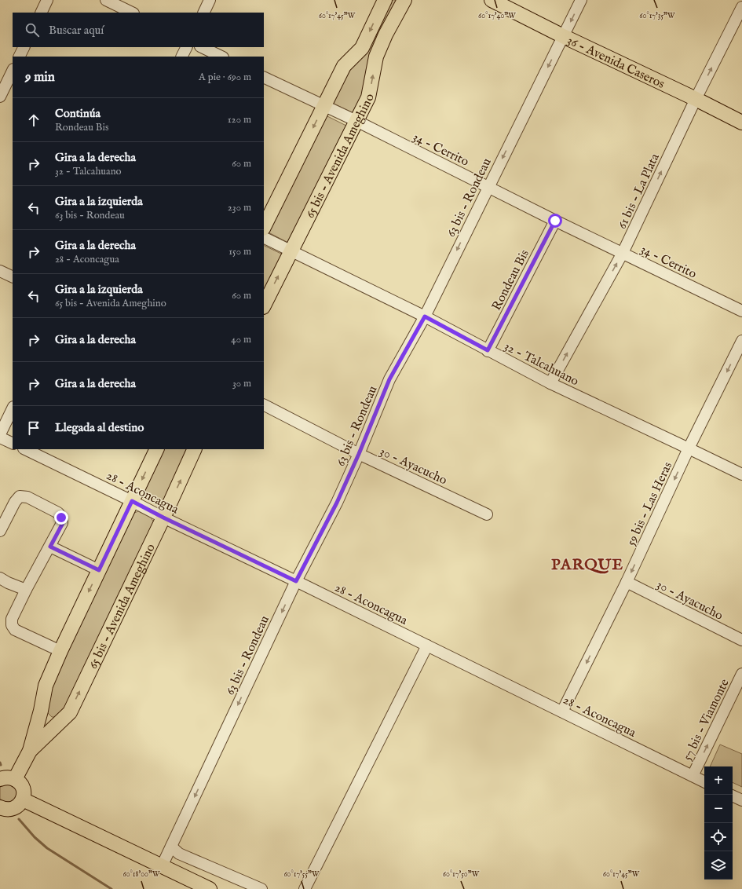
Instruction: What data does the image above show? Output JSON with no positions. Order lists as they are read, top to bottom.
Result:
{
  "streets": {
    "main road": ["36 - Avenida Caseros", "65 bis - Avenida Ameghino"],
    "street": [
      "34 - Cerrito",
      "61 bis - La Plata",
      "63 bis - Rondeau",
      "Rondeau Bis",
      "32 - Talcahuano",
      "30 - Ayacucho",
      "28 - Aconcagua",
      "59 bis - Las Heras",
      "57 bis - Viamonte"
    ]
  },
  "crossings": [
    ["36 - Avenida Caseros", "61 bis - La Plata"],
    ["36 - Avenida Caseros", "63 bis - Rondeau"],
    ["34 - Cerrito", "65 bis - Avenida Ameghino"],
    ["34 - Cerrito", "61 bis - La Plata"],
    ["34 - Cerrito", "63 bis - Rondeau"],
    ["34 - Cerrito", "Rondeau Bis"],
    ["65 bis - Avenida Ameghino", "32 - Talcahuano"],
    ["65 bis - Avenida Ameghino", "28 - Aconcagua"],
    ["61 bis - La Plata", "32 - Talcahuano"],
    ["63 bis - Rondeau", "32 - Talcahuano"],
    ["63 bis - Rondeau", "30 - Ayacucho"],
    ["63 bis - Rondeau", "28 - Aconcagua"],
    ["Rondeau Bis", "32 - Talcahuano"],
    ["32 - Talcahuano", "59 bis - Las Heras"],
    ["30 - Ayacucho", "59 bis - Las Heras"],
    ["28 - Aconcagua", "59 bis - Las Heras"],
    ["28 - Aconcagua", "57 bis - Viamonte"]
  ],
  "one_way": [
    "61 bis - La Plata",
    "63 bis - Rondeau",
    "59 bis - Las Heras",
    "57 bis - Viamonte"
  ],
  "districts": ["PARQUE"],
  "page": {
    "search": "Buscar aquí",
    "heading": ["9 min", "A pie · 690 m"],
    "list": [
      ["Continúa", "Rondeau Bis", "120 m"],
      ["Gira a la derecha", "32 - Talcahuano", "60 m"],
      ["Gira a la izquierda", "63 bis - Rondeau", "230 m"],
      ["Gira a la derecha", "28 - Aconcagua", "150 m"],
      ["Gira a la izquierda", "65 bis - Avenida Ameghino", "60 m"],
      ["Gira a la derecha", "40 m"],
      ["Gira a la derecha", "30 m"],
      "Llegada al destino"
    ],
    "map_buttons": ["+", "−"]
  },
  "coordinates": [
    "60°17'45\"W",
    "60°17'40\"W",
    "60°17'35\"W",
    "60°18'00\"W",
    "60°17'55\"W",
    "60°17'50\"W"
  ]
}
